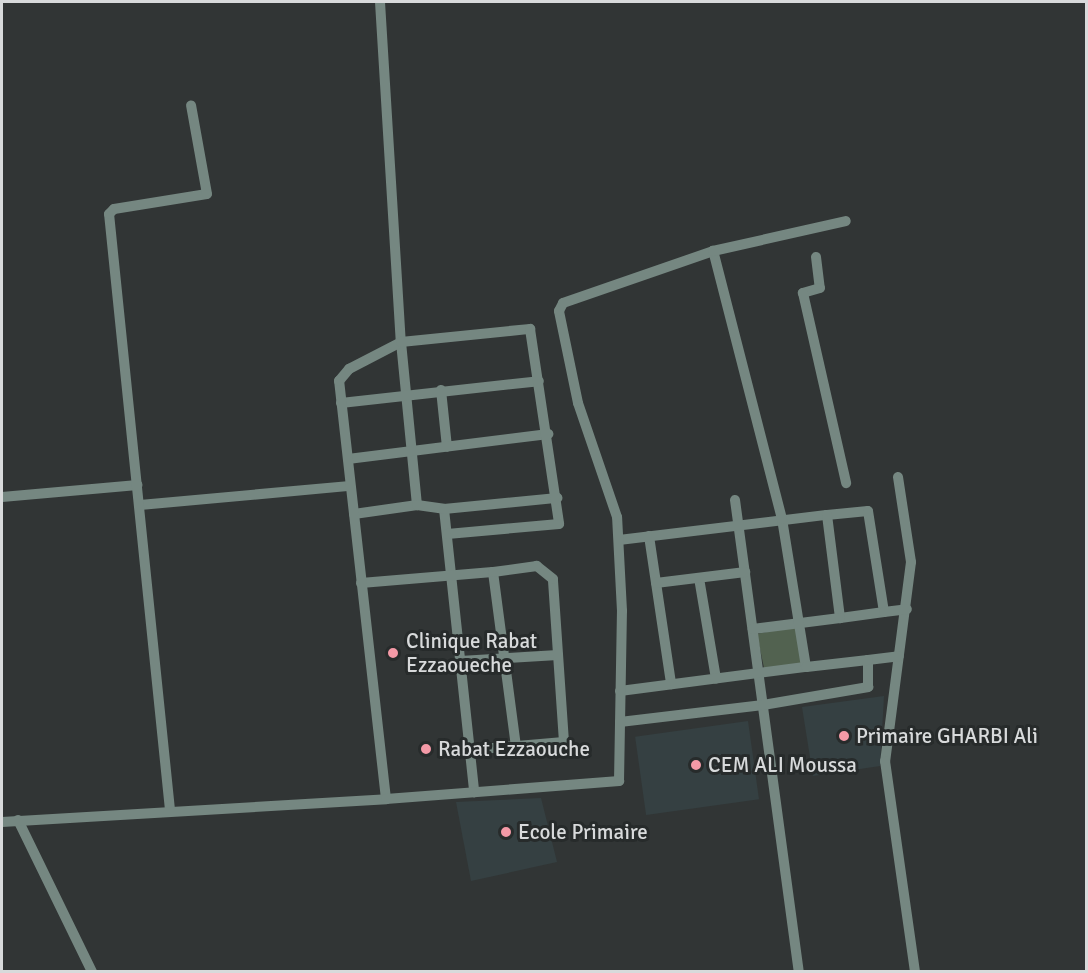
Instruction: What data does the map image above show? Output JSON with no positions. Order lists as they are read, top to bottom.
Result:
{
  "places": [
    "Clinique Rabat Ezzaoueche",
    "Primaire GHARBI Ali",
    "Rabat Ezzaouche",
    "CEM ALI Moussa",
    "Ecole Primaire"
  ]
}
